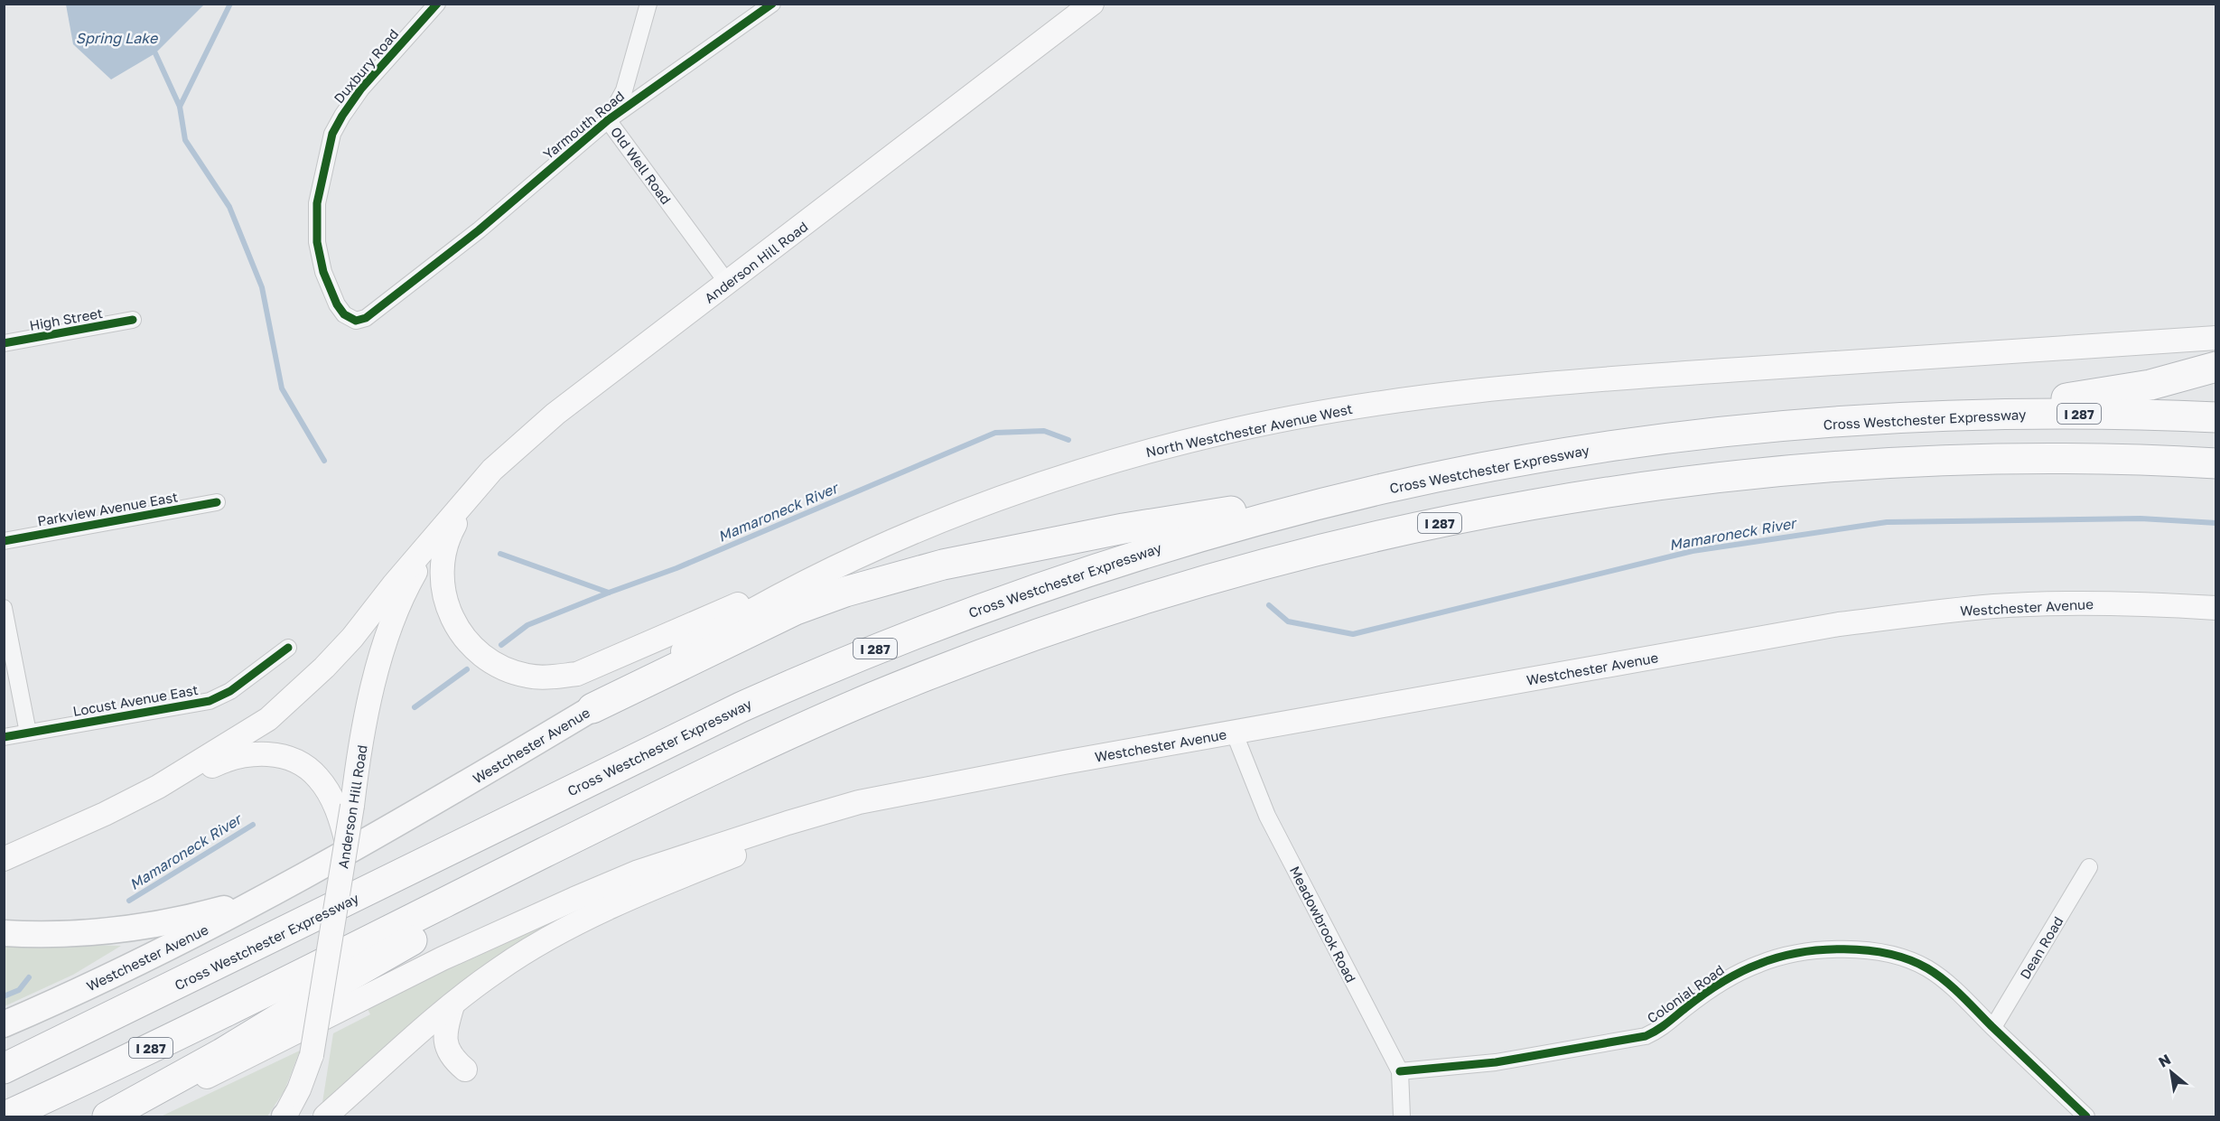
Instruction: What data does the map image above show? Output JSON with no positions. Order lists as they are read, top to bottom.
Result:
{
  "streets": {
    "highway": ["I 287", "Cross Westchester Expressway"],
    "main road": ["Anderson Hill Road", "North Westchester Avenue West", "Westchester Avenue"],
    "street": [
      "Duxbury Road",
      "Yarmouth Road",
      "Old Well Road",
      "High Street",
      "Parkview Avenue East",
      "Locust Avenue East",
      "Meadowbrook Road",
      "Dean Road",
      "Colonial Road"
    ]
  },
  "crossings": [
    ["Duxbury Road", "Yarmouth Road"],
    ["Yarmouth Road", "Old Well Road"],
    ["Old Well Road", "Anderson Hill Road"],
    ["North Westchester Avenue West", "Westchester Avenue"],
    ["Westchester Avenue", "Meadowbrook Road"],
    ["Meadowbrook Road", "Colonial Road"],
    ["Dean Road", "Colonial Road"]
  ],
  "water": ["Spring Lake", "Mamaroneck River"],
  "north": "top left"
}
